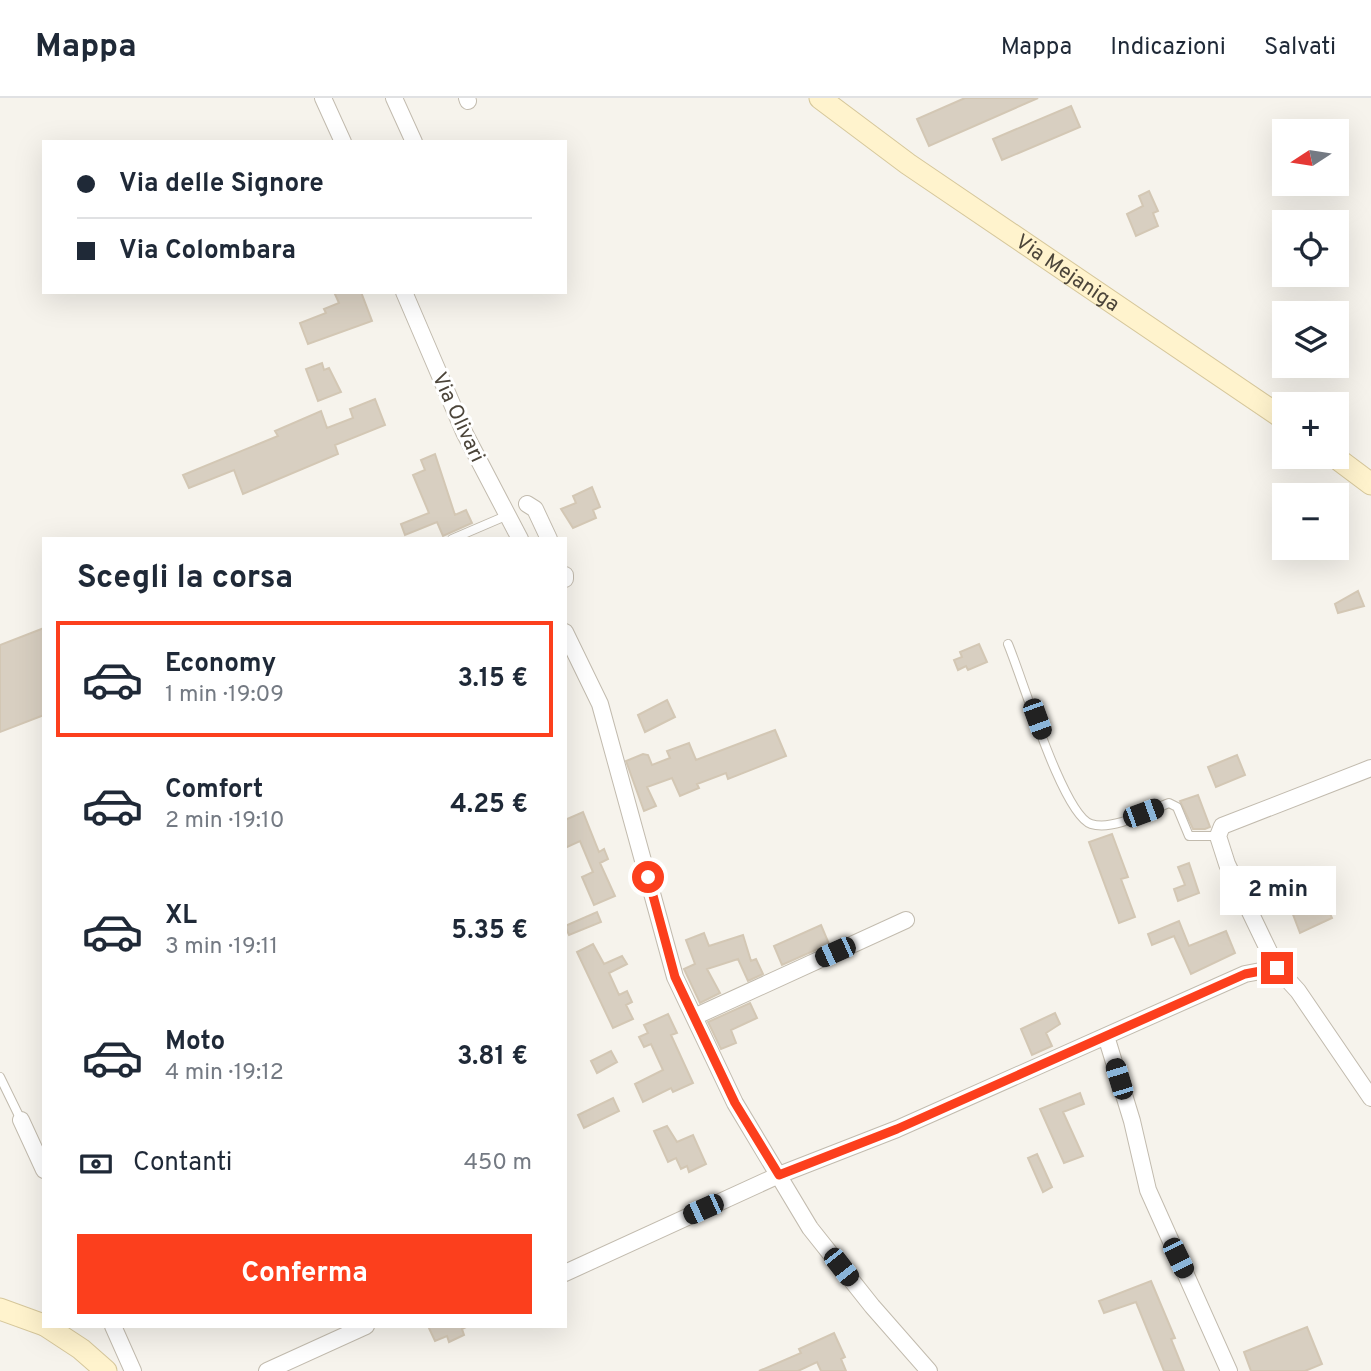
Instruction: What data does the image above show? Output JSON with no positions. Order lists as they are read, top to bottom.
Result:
{
  "streets": {
    "main road": ["Via Mejaniga"],
    "street": ["Via Olivari"]
  },
  "north": "left",
  "page": {
    "header": "Mappa",
    "nav": ["Mappa", "Indicazioni", "Salvati"],
    "map_buttons": ["+", "−"],
    "banner": ["Via delle Signore", "Via Colombara"],
    "heading": "Scegli la corsa",
    "list": [
      {
        "name": "Economy",
        "note": "1 min · 19:09",
        "value": "3.15 €"
      },
      {
        "name": "Comfort",
        "note": "2 min · 19:10",
        "value": "4.25 €"
      },
      {
        "name": "XL",
        "note": "3 min · 19:11",
        "value": "5.35 €"
      },
      {
        "name": "Moto",
        "note": "4 min · 19:12",
        "value": "3.81 €"
      }
    ],
    "bubble": "2 min",
    "pay": ["Contanti", "450 m"],
    "buttons": "Conferma"
  }
}
